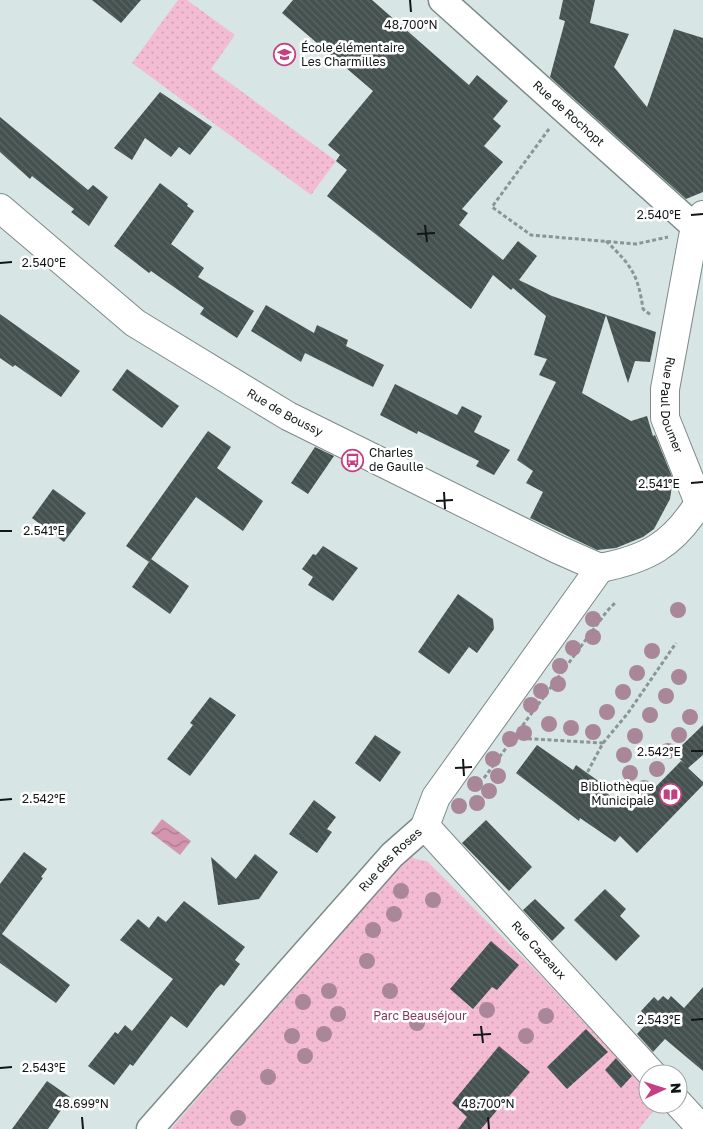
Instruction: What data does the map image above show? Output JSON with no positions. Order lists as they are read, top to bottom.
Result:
{
  "streets": {
    "street": [
      "Rue de Rochopt",
      "Rue Paul Doumer",
      "Rue de Boussy",
      "Rue des Roses",
      "Rue Cazeaux"
    ]
  },
  "crossings": [
    ["Rue de Rochopt", "Rue Paul Doumer"],
    ["Rue Paul Doumer", "Rue de Boussy"],
    ["Rue Paul Doumer", "Rue des Roses"],
    ["Rue de Boussy", "Rue des Roses"],
    ["Rue des Roses", "Rue Cazeaux"]
  ],
  "parks": ["Parc Beauséjour"],
  "places": {
    "school or university": ["École élémentaire Les Charmilles"],
    "bus stop": ["Charles de Gaulle"],
    "library": ["Bibliothèque Municipale"]
  },
  "north": "right",
  "coordinates": [
    "48.700°N",
    "2.540°E",
    "2.541°E",
    "2.542°E",
    "2.543°E",
    "48.699°N"
  ]
}
